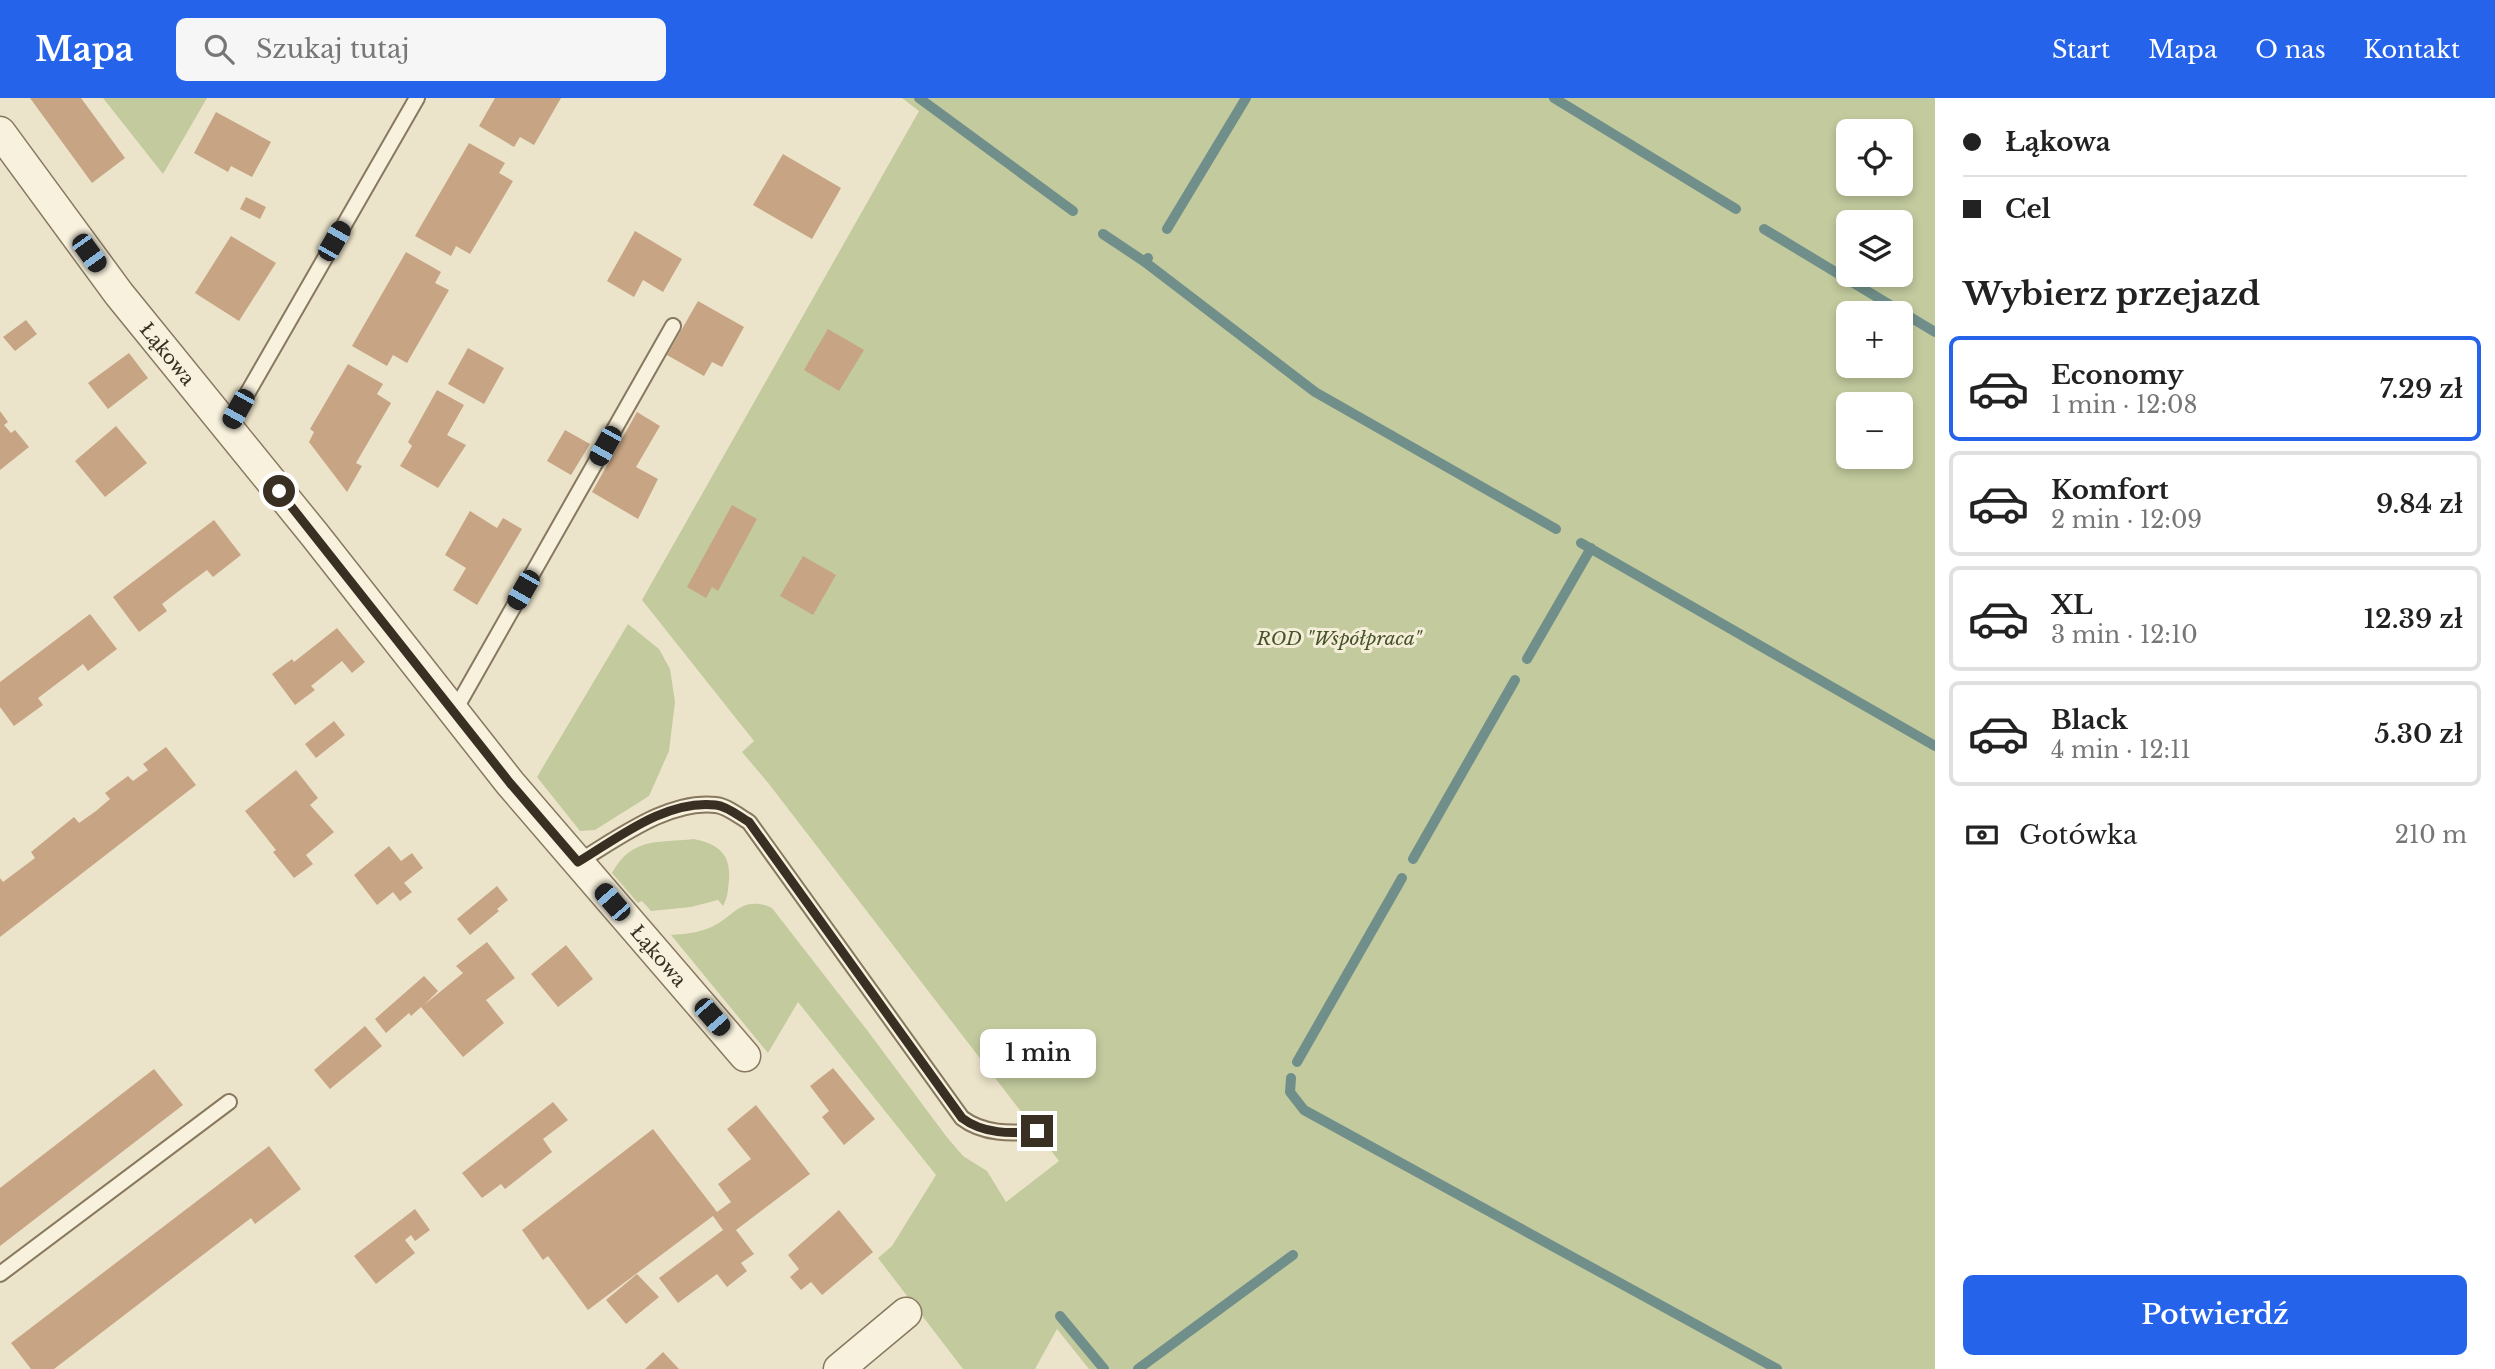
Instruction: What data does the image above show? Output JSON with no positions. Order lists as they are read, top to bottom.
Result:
{
  "streets": {
    "street": ["Łąkowa"]
  },
  "parks": ["ROD \"Współpraca\""],
  "page": {
    "header": "Mapa",
    "search": "Szukaj tutaj",
    "nav": [
      "Start",
      "Mapa",
      "O nas",
      "Kontakt"
    ],
    "banner": ["Łąkowa", "Cel"],
    "map_buttons": ["+", "−"],
    "heading": "Wybierz przejazd",
    "list": [
      {
        "name": "Economy",
        "note": "1 min · 12:08",
        "value": "7.29 zł"
      },
      {
        "name": "Komfort",
        "note": "2 min · 12:09",
        "value": "9.84 zł"
      },
      {
        "name": "XL",
        "note": "3 min · 12:10",
        "value": "12.39 zł"
      },
      {
        "name": "Black",
        "note": "4 min · 12:11",
        "value": "5.30 zł"
      }
    ],
    "pay": ["Gotówka", "210 m"],
    "bubble": "1 min",
    "buttons": "Potwierdź"
  }
}
